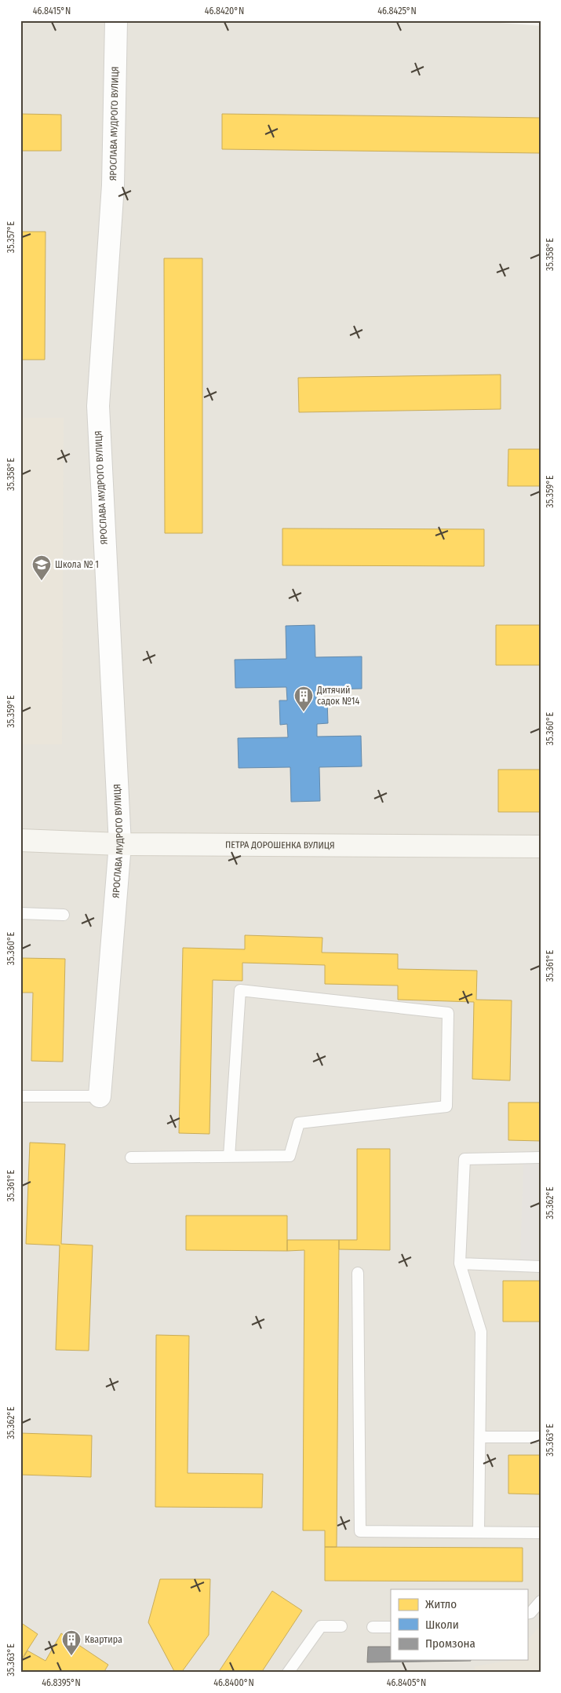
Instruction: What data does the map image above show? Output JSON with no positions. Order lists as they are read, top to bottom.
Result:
{
  "streets": {
    "street": ["ЯРОСЛАВА МУДРОГО ВУЛИЦЯ", "ПЕТРА ДОРОШЕНКА ВУЛИЦЯ"]
  },
  "crossings": [
    ["ЯРОСЛАВА МУДРОГО ВУЛИЦЯ", "ПЕТРА ДОРОШЕНКА ВУЛИЦЯ"]
  ],
  "places": {
    "school or university": ["Школа № 1"],
    "building": ["Дитячий садок №14", "Квартира"]
  },
  "legend": ["Житло", "Школи", "Промзона"],
  "coordinates": [
    "46.8415°N",
    "46.8420°N",
    "46.8425°N",
    "35.357°E",
    "35.358°E",
    "35.359°E",
    "35.360°E",
    "35.361°E",
    "35.362°E",
    "35.363°E",
    "46.8395°N",
    "46.8400°N",
    "46.8405°N"
  ]
}
